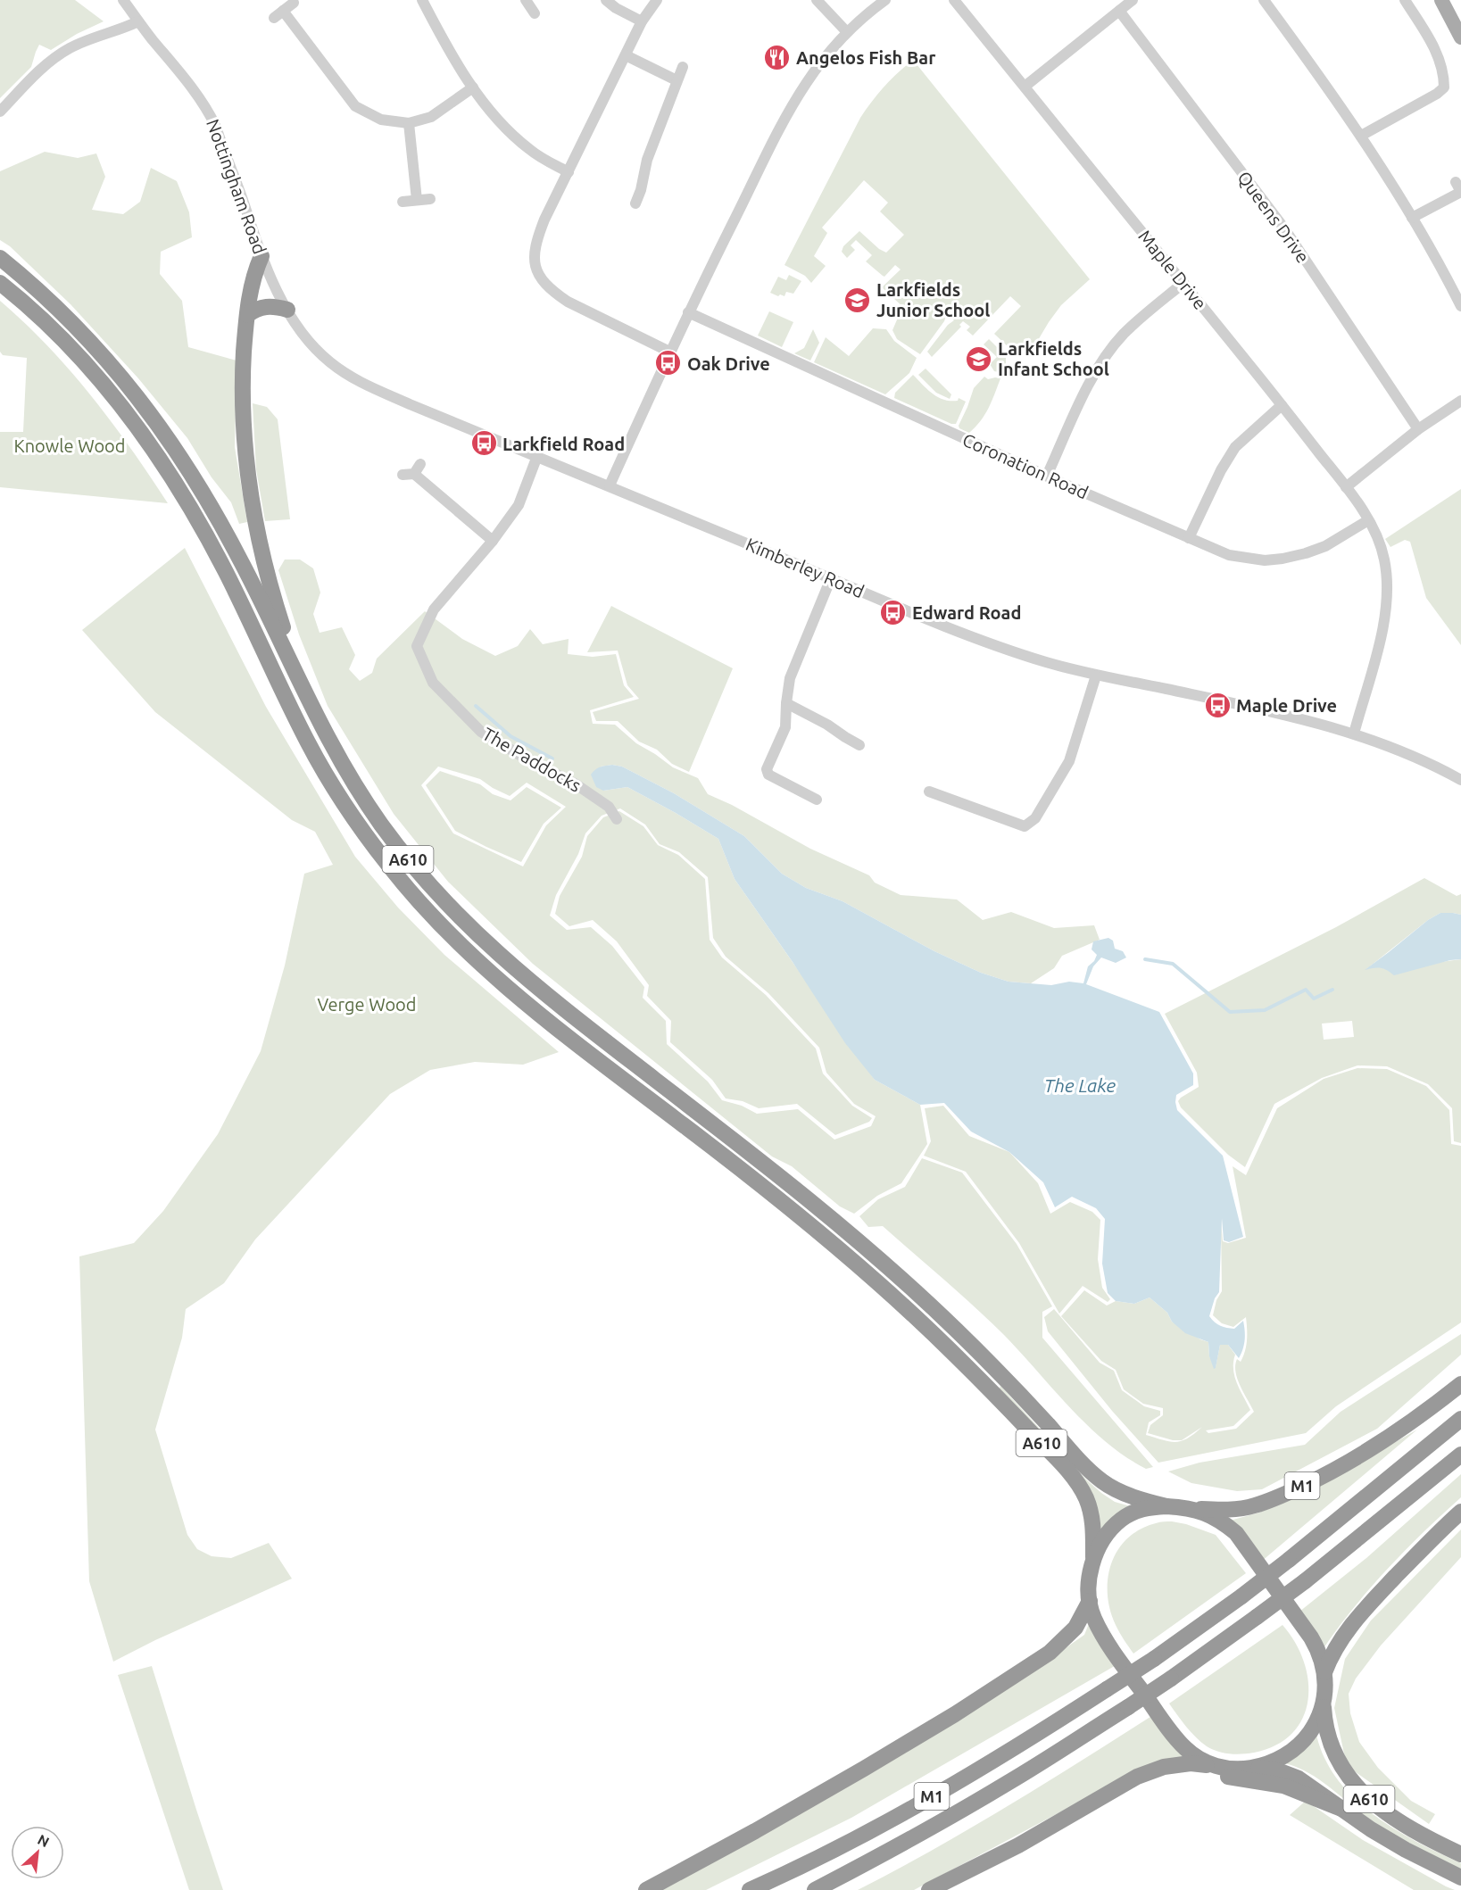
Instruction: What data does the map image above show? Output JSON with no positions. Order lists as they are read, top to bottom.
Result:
{
  "streets": {
    "highway": ["A610", "M1"],
    "street": [
      "Nottingham Road",
      "Queens Drive",
      "Maple Drive",
      "Coronation Road",
      "Kimberley Road",
      "The Paddocks"
    ]
  },
  "crossings": [
    ["Nottingham Road", "Kimberley Road"],
    ["Maple Drive", "Coronation Road"],
    ["Maple Drive", "Kimberley Road"],
    ["Kimberley Road", "The Paddocks"]
  ],
  "water": ["The Lake"],
  "parks": ["Knowle Wood", "Verge Wood"],
  "places": {
    "restaurant": ["Angelos Fish Bar"],
    "school or university": ["Larkfields Junior School", "Larkfields Infant School"],
    "bus stop": [
      "Oak Drive",
      "Larkfield Road",
      "Edward Road",
      "Maple Drive"
    ]
  },
  "north": "top right"
}
